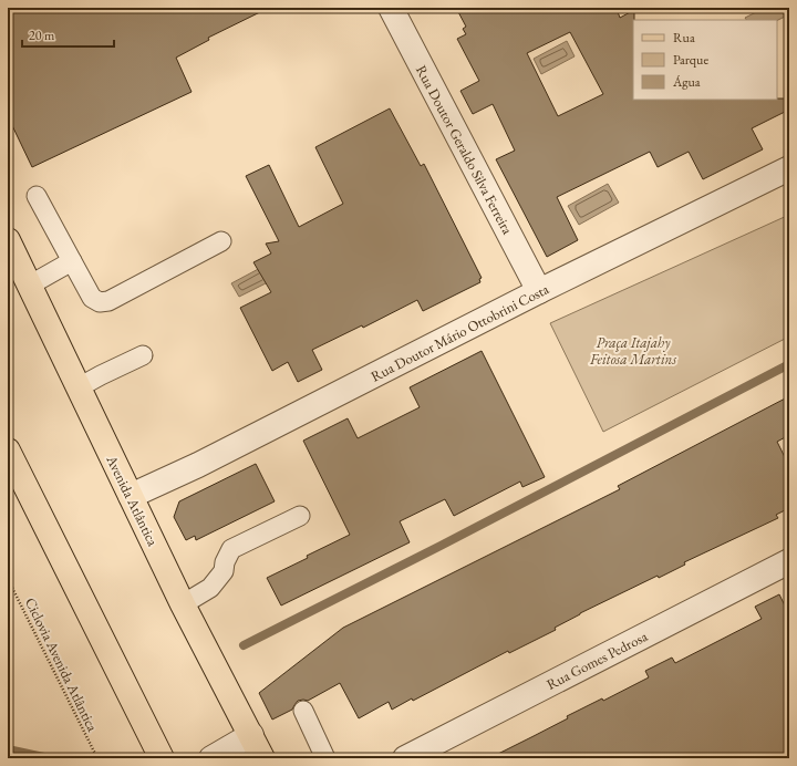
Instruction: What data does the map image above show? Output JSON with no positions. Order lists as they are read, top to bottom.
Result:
{
  "streets": {
    "main road": ["Avenida Atlântica"],
    "street": ["Rua Doutor Geraldo Silva Ferreira", "Rua Doutor Mário Ottobrini Costa", "Rua Gomes Pedrosa"],
    "path": ["Ciclovia Avenida Atlântica"]
  },
  "crossings": [
    ["Rua Doutor Geraldo Silva Ferreira", "Rua Doutor Mário Ottobrini Costa"],
    ["Rua Doutor Mário Ottobrini Costa", "Avenida Atlântica"]
  ],
  "parks": ["Praça Itajahy Feitosa Martins"],
  "legend": ["Rua", "Parque", "Água"],
  "scale_bar": "20 m"
}
